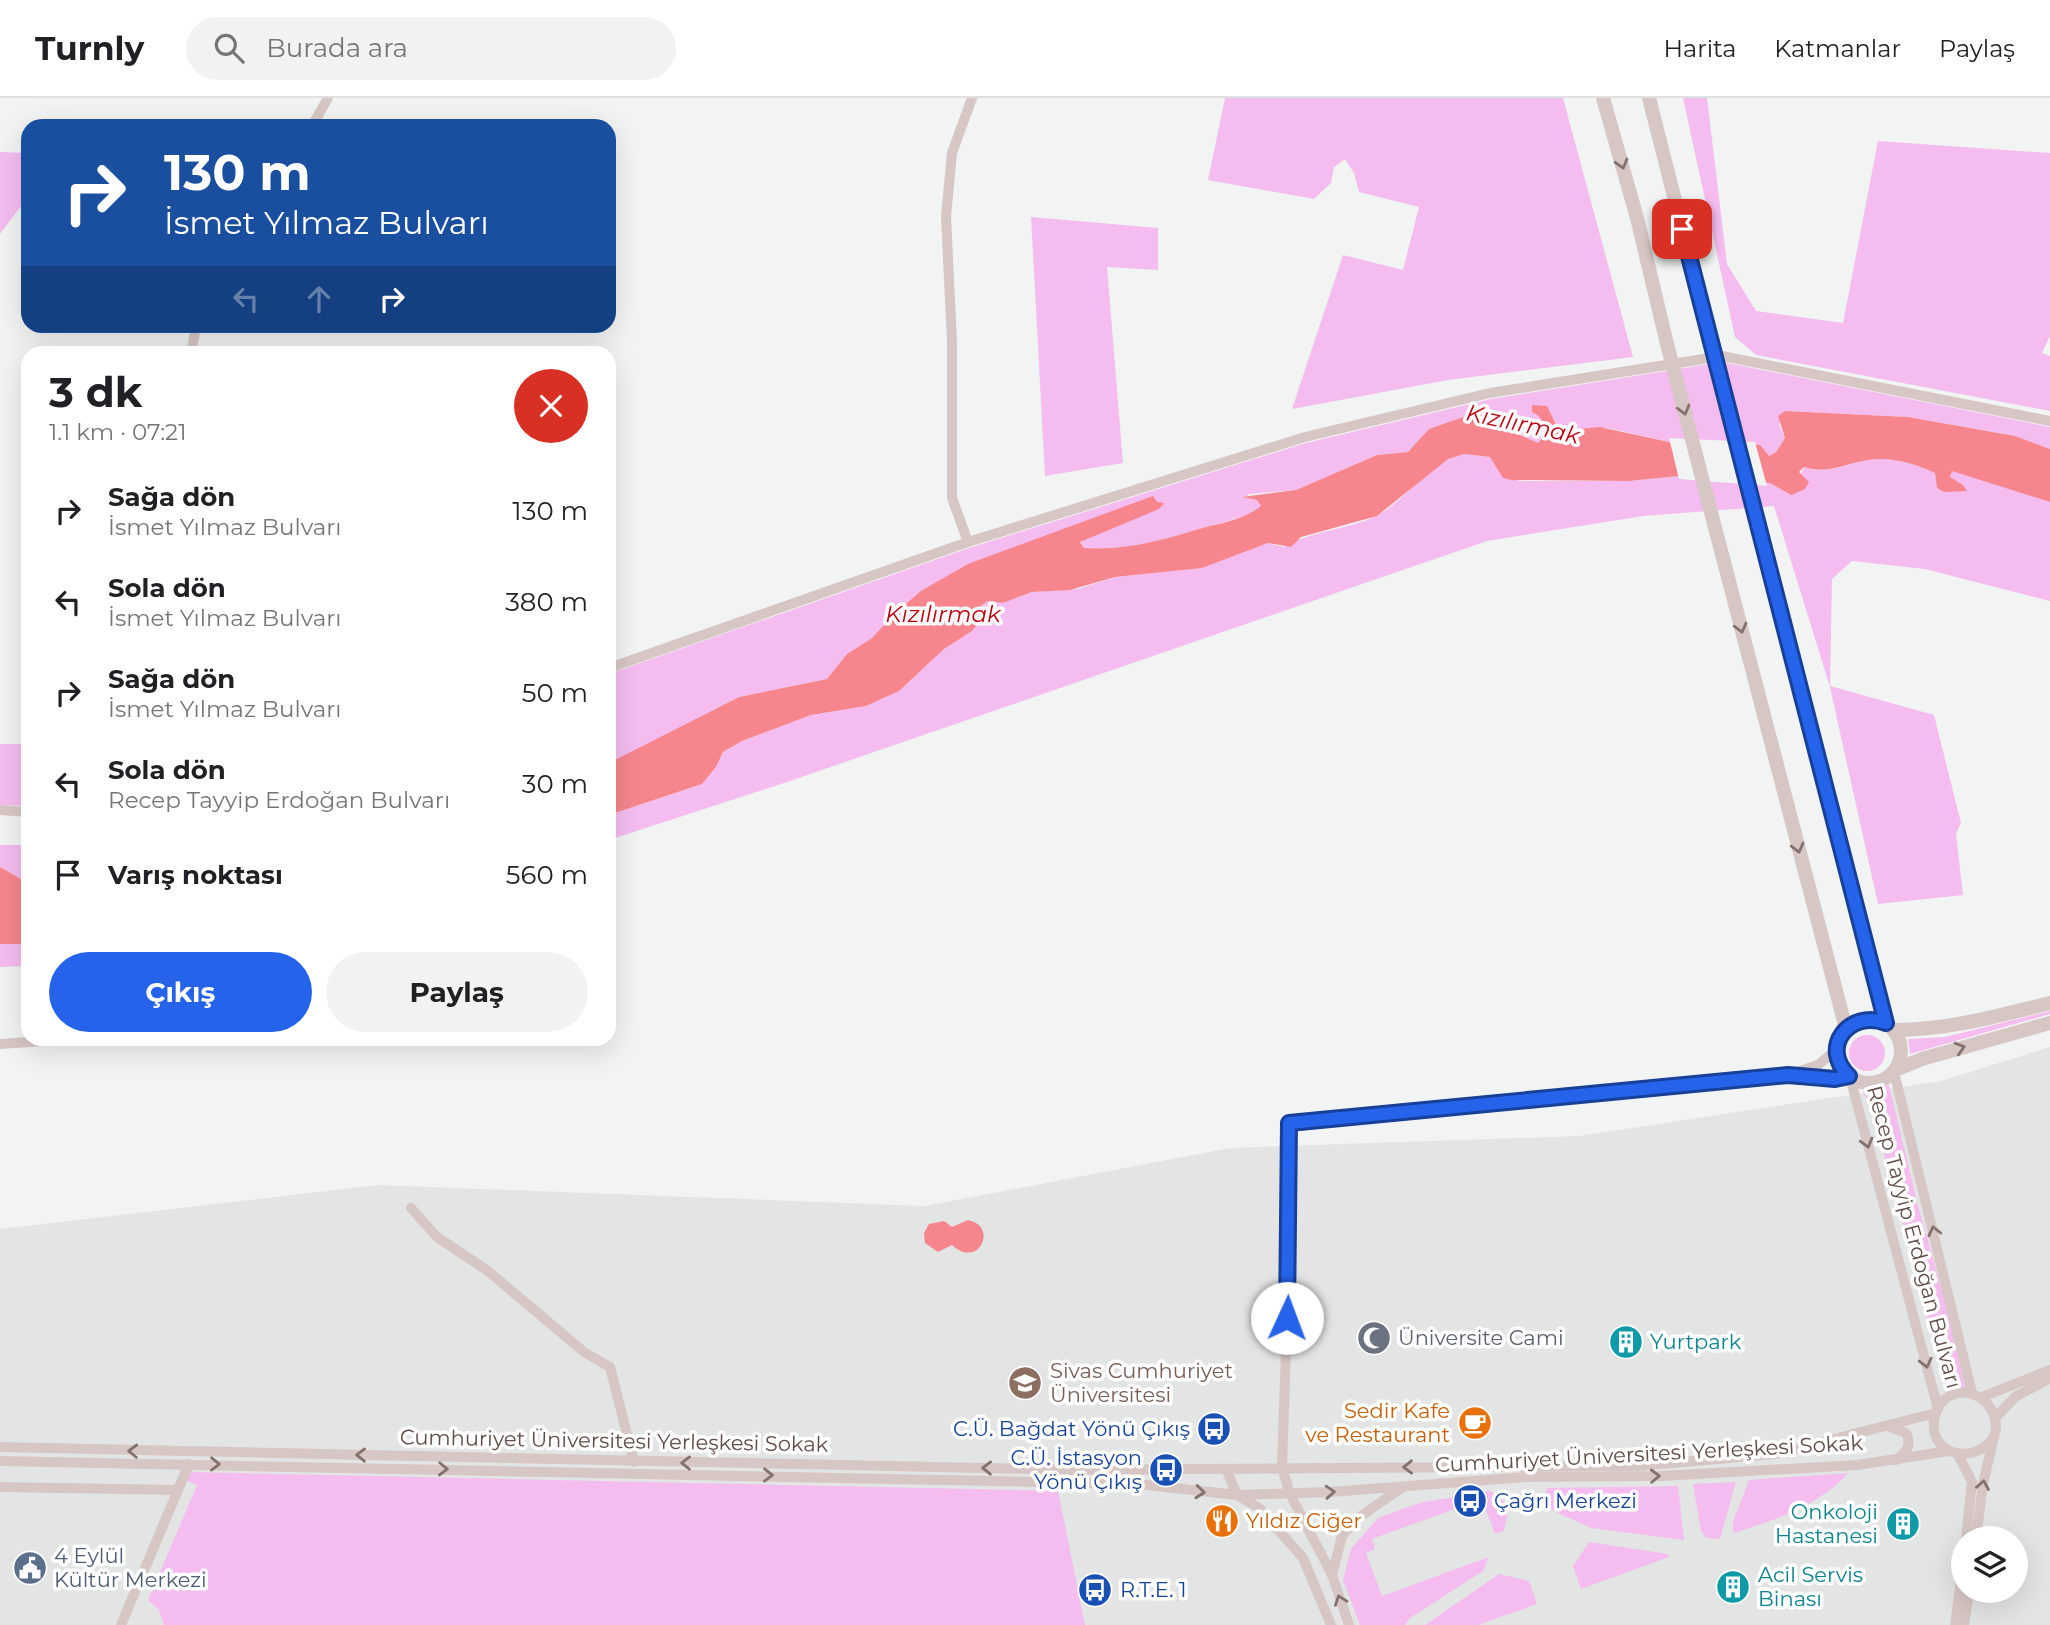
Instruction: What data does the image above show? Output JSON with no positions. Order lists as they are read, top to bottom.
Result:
{
  "streets": {
    "street": ["Recep Tayyip Erdoğan Bulvarı", "Cumhuriyet Üniversitesi Yerleşkesi Sokak"]
  },
  "crossings": [
    ["Recep Tayyip Erdoğan Bulvarı", "Cumhuriyet Üniversitesi Yerleşkesi Sokak"]
  ],
  "water": ["Kızılırmak"],
  "places": {
    "mosque": ["Üniversite Cami"],
    "building": ["Yurtpark", "Onkoloji Hastanesi", "Acil Servis Binası"],
    "school or university": ["Sivas Cumhuriyet Üniversitesi"],
    "cafe": ["Sedir Kafe ve Restaurant"],
    "bus stop": [
      "C.Ü. Bağdat Yönü Çıkış",
      "C.Ü. İstasyon Yönü Çıkış",
      "Çağrı Merkezi",
      "R.T.E. 1"
    ],
    "restaurant": ["Yıldız Ciğer"],
    "public building": ["4 Eylül Kültür Merkezi"]
  },
  "page": {
    "header": "Turnly",
    "search": "Burada ara",
    "nav": ["Harita", "Katmanlar", "Paylaş"],
    "turn": ["130 m", "İsmet Yılmaz Bulvarı"],
    "heading": ["3 dk", "1.1 km · 07:21"],
    "list": [
      {
        "name": "Sağa dön",
        "note": "İsmet Yılmaz Bulvarı",
        "value": "130 m"
      },
      {
        "name": "Sola dön",
        "note": "İsmet Yılmaz Bulvarı",
        "value": "380 m"
      },
      {
        "name": "Sağa dön",
        "note": "İsmet Yılmaz Bulvarı",
        "value": "50 m"
      },
      {
        "name": "Sola dön",
        "note": "Recep Tayyip Erdoğan Bulvarı",
        "value": "30 m"
      },
      {
        "name": "Varış noktası",
        "value": "560 m"
      }
    ],
    "buttons": ["Çıkış", "Paylaş"]
  }
}
